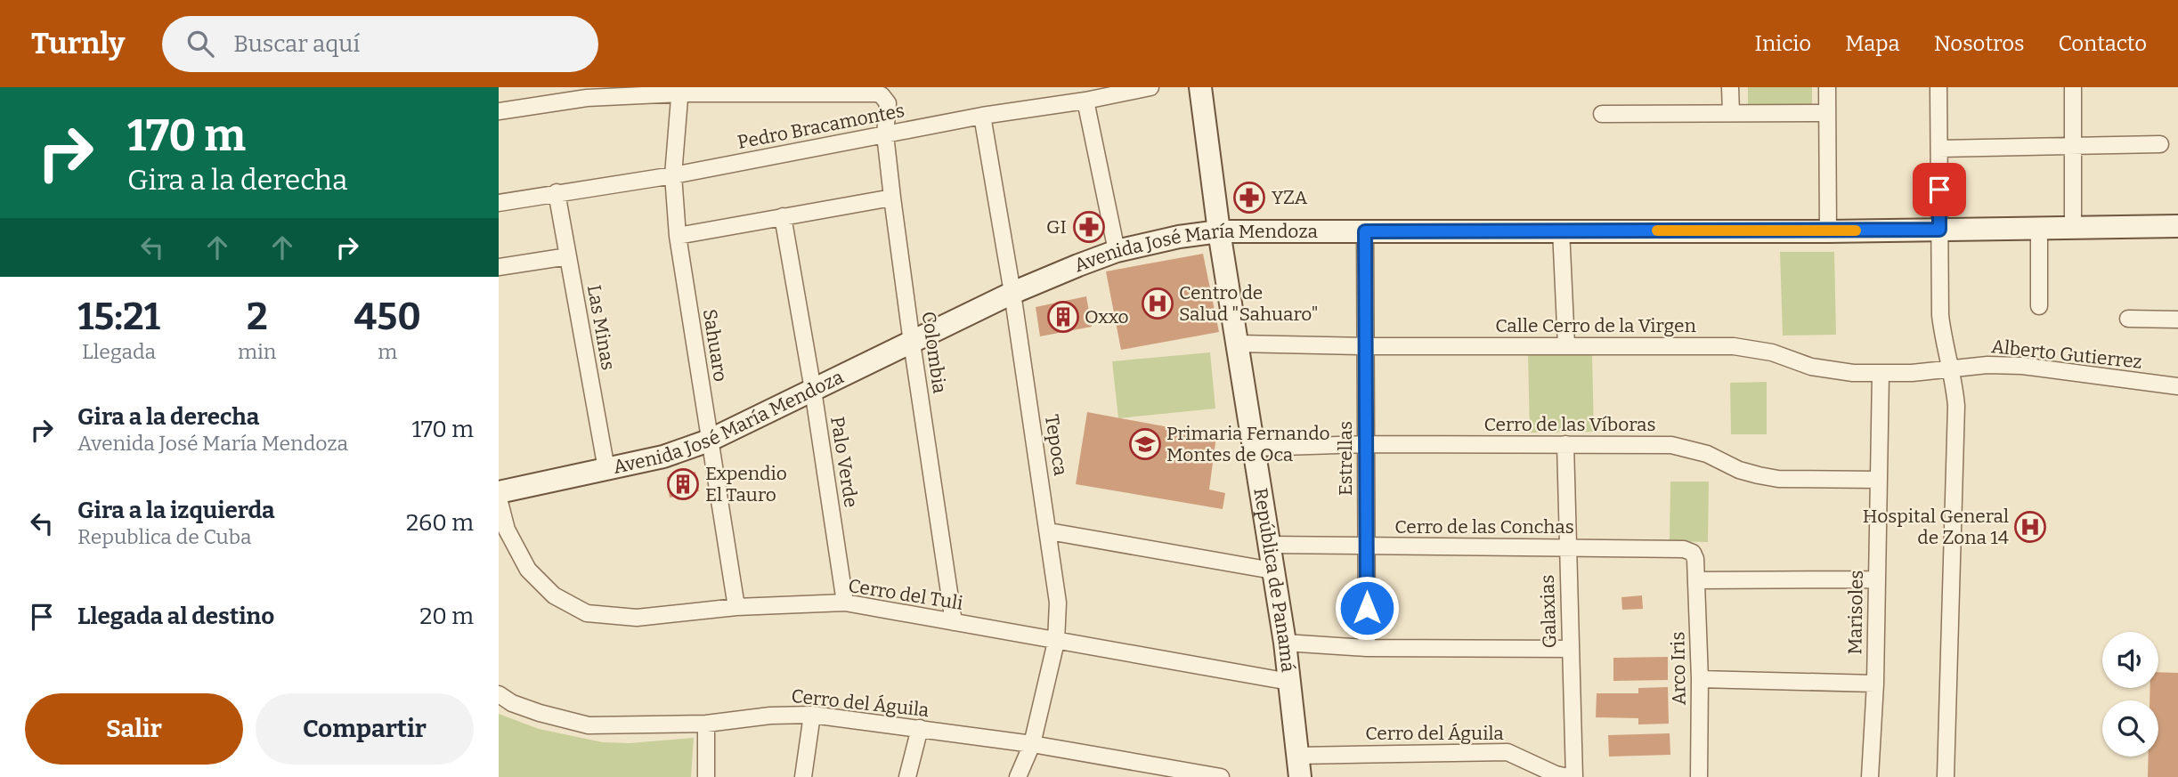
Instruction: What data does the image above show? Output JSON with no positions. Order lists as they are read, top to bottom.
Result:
{
  "streets": {
    "street": [
      "Pedro Bracamontes",
      "Avenida José María Mendoza",
      "Calle Cerro de la Virgen",
      "Las Minas",
      "Sahuaro",
      "Colombia",
      "Alberto Gutierrez",
      "Cerro de las Víboras",
      "Tepoca",
      "Estrellas",
      "Palo Verde",
      "Cerro de las Conchas",
      "República de Panamá",
      "Cerro del Tuli",
      "Galaxias",
      "Marisoles",
      "Arco Iris",
      "Cerro del Águila"
    ]
  },
  "crossings": [
    ["Pedro Bracamontes", "Las Minas"],
    ["Pedro Bracamontes", "Sahuaro"],
    ["Pedro Bracamontes", "Colombia"],
    ["Pedro Bracamontes", "Tepoca"],
    ["Avenida José María Mendoza", "Las Minas"],
    ["Avenida José María Mendoza", "Sahuaro"],
    ["Avenida José María Mendoza", "Colombia"],
    ["Avenida José María Mendoza", "Tepoca"],
    ["Avenida José María Mendoza", "Estrellas"],
    ["Avenida José María Mendoza", "Palo Verde"],
    ["Avenida José María Mendoza", "República de Panamá"],
    ["Calle Cerro de la Virgen", "Alberto Gutierrez"],
    ["Calle Cerro de la Virgen", "Estrellas"],
    ["Calle Cerro de la Virgen", "República de Panamá"],
    ["Calle Cerro de la Virgen", "Marisoles"],
    ["Sahuaro", "Colombia"],
    ["Sahuaro", "Cerro del Tuli"],
    ["Colombia", "Cerro del Tuli"],
    ["Cerro de las Víboras", "Estrellas"],
    ["Cerro de las Víboras", "República de Panamá"],
    ["Cerro de las Víboras", "Galaxias"],
    ["Cerro de las Víboras", "Marisoles"],
    ["Tepoca", "Cerro del Tuli"],
    ["Tepoca", "Cerro del Águila"],
    ["Estrellas", "Cerro de las Conchas"],
    ["Palo Verde", "Cerro del Tuli"],
    ["Cerro de las Conchas", "República de Panamá"],
    ["Cerro de las Conchas", "Galaxias"],
    ["Cerro de las Conchas", "Arco Iris"],
    ["República de Panamá", "Cerro del Tuli"],
    ["República de Panamá", "Cerro del Águila"]
  ],
  "places": {
    "pharmacy": ["YZA", "GI"],
    "hospital": ["Centro de Salud \"Sahuaro\"", "Hospital General de Zona 14"],
    "building": ["Oxxo", "Expendio El Tauro"],
    "school or university": ["Primaria Fernando Montes de Oca"]
  },
  "page": {
    "header": "Turnly",
    "search": "Buscar aquí",
    "nav": [
      "Inicio",
      "Mapa",
      "Nosotros",
      "Contacto"
    ],
    "turn": ["170 m", "Gira a la derecha"],
    "eta": [
      "15:21",
      "Llegada",
      "2",
      "min",
      "450",
      "m"
    ],
    "list": [
      {
        "name": "Gira a la derecha",
        "note": "Avenida José María Mendoza",
        "value": "170 m"
      },
      {
        "name": "Gira a la izquierda",
        "note": "Republica de Cuba",
        "value": "260 m"
      },
      {
        "name": "Llegada al destino",
        "value": "20 m"
      }
    ],
    "buttons": ["Salir", "Compartir"]
  }
}
